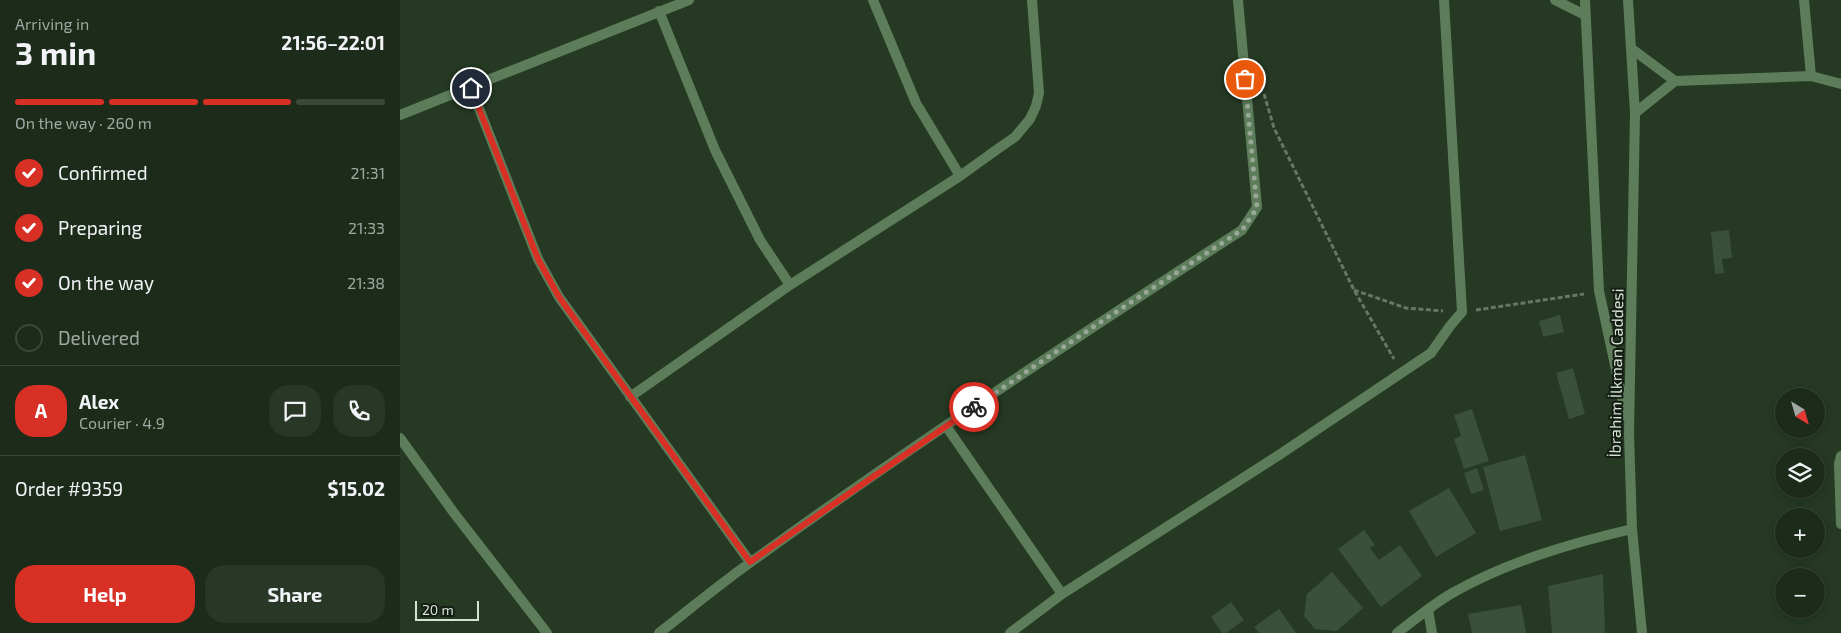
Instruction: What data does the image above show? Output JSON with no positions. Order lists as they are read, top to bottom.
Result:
{
  "streets": {
    "street": ["İbrahim İlkman Caddesi"]
  },
  "scale_bar": "20 m",
  "north": "bottom right",
  "page": {
    "heading": ["3 min", "Arriving in", "21:56–22:01"],
    "panel": [
      "Alex",
      "Courier · 4.9",
      "Order #9359",
      "$15.02"
    ],
    "bar": "On the way · 260 m",
    "list": [
      ["Confirmed", "21:31"],
      ["Preparing", "21:33"],
      ["On the way", "21:38"],
      "Delivered"
    ],
    "round": "A",
    "map_buttons": ["+", "−"],
    "buttons": ["Help", "Share"],
    "scale": "20 m"
  }
}
